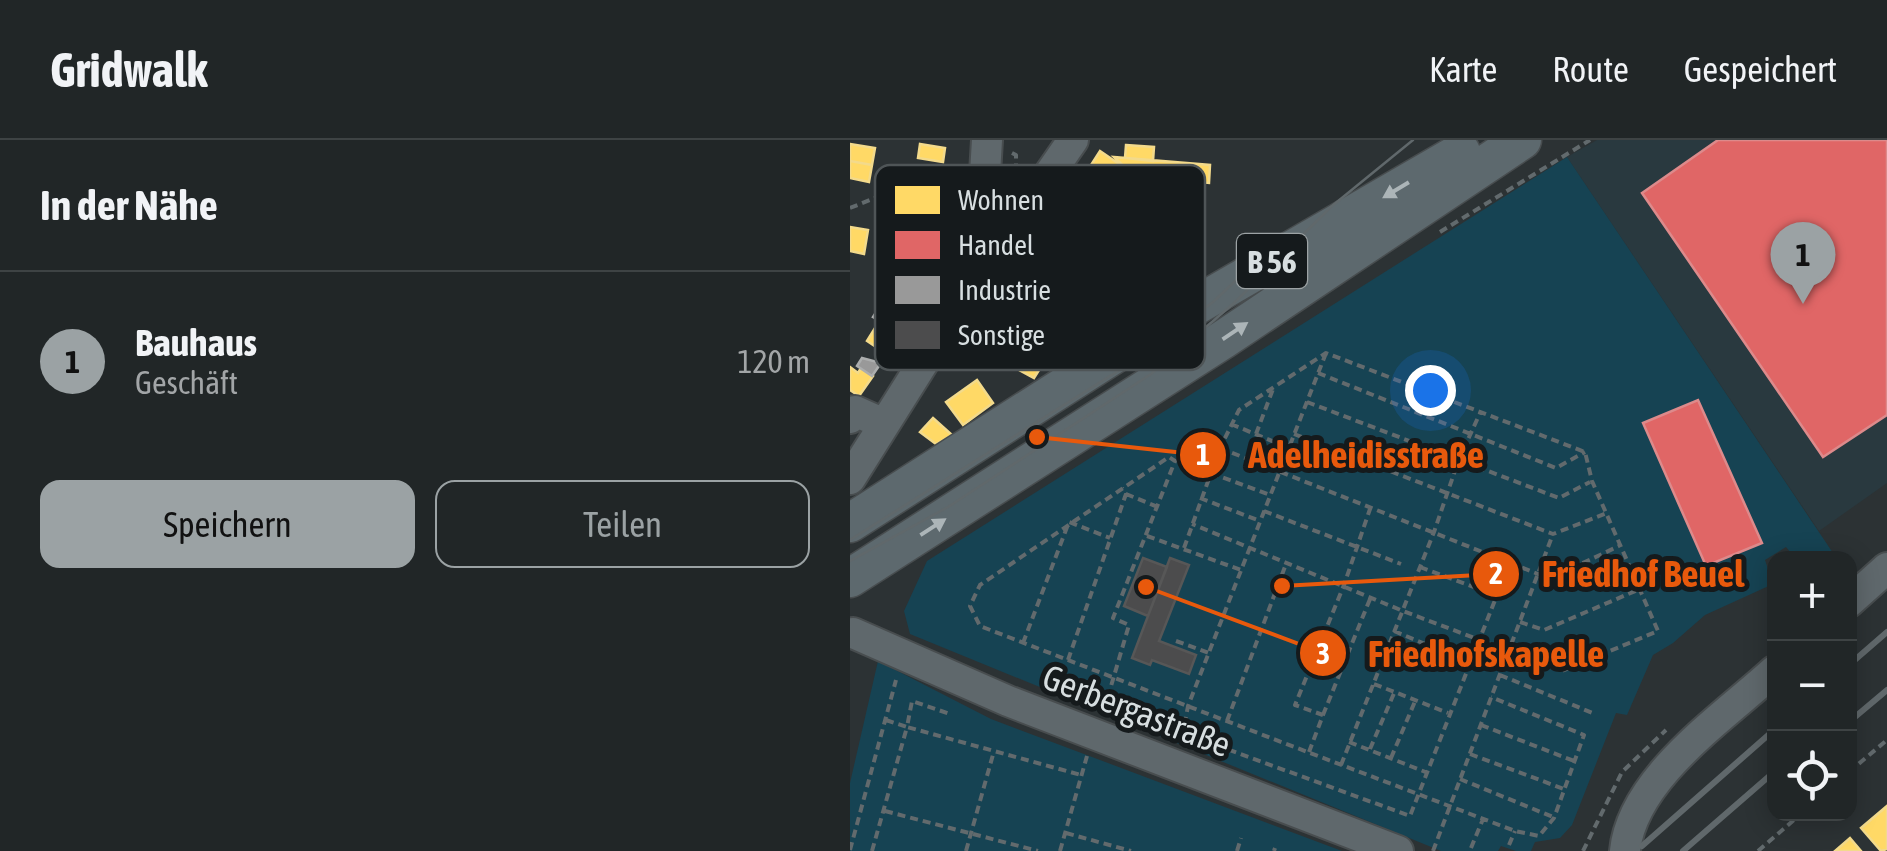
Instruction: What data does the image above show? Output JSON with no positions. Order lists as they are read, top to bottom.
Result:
{
  "streets": {
    "main road": ["B 56"],
    "street": ["Gerbergastraße"]
  },
  "places": ["Adelheidisstraße", "Friedhof Beuel", "Friedhofskapelle"],
  "legend": [
    "Wohnen",
    "Handel",
    "Industrie",
    "Sonstige"
  ],
  "page": {
    "header": "Gridwalk",
    "nav": ["Karte", "Route", "Gespeichert"],
    "heading": "In der Nähe",
    "pins": "1",
    "list": [
      {
        "mark": "1",
        "name": "Bauhaus",
        "note": "Geschäft",
        "value": "120 m"
      }
    ],
    "buttons": ["Speichern", "Teilen"],
    "map_buttons": ["+", "−"]
  }
}
